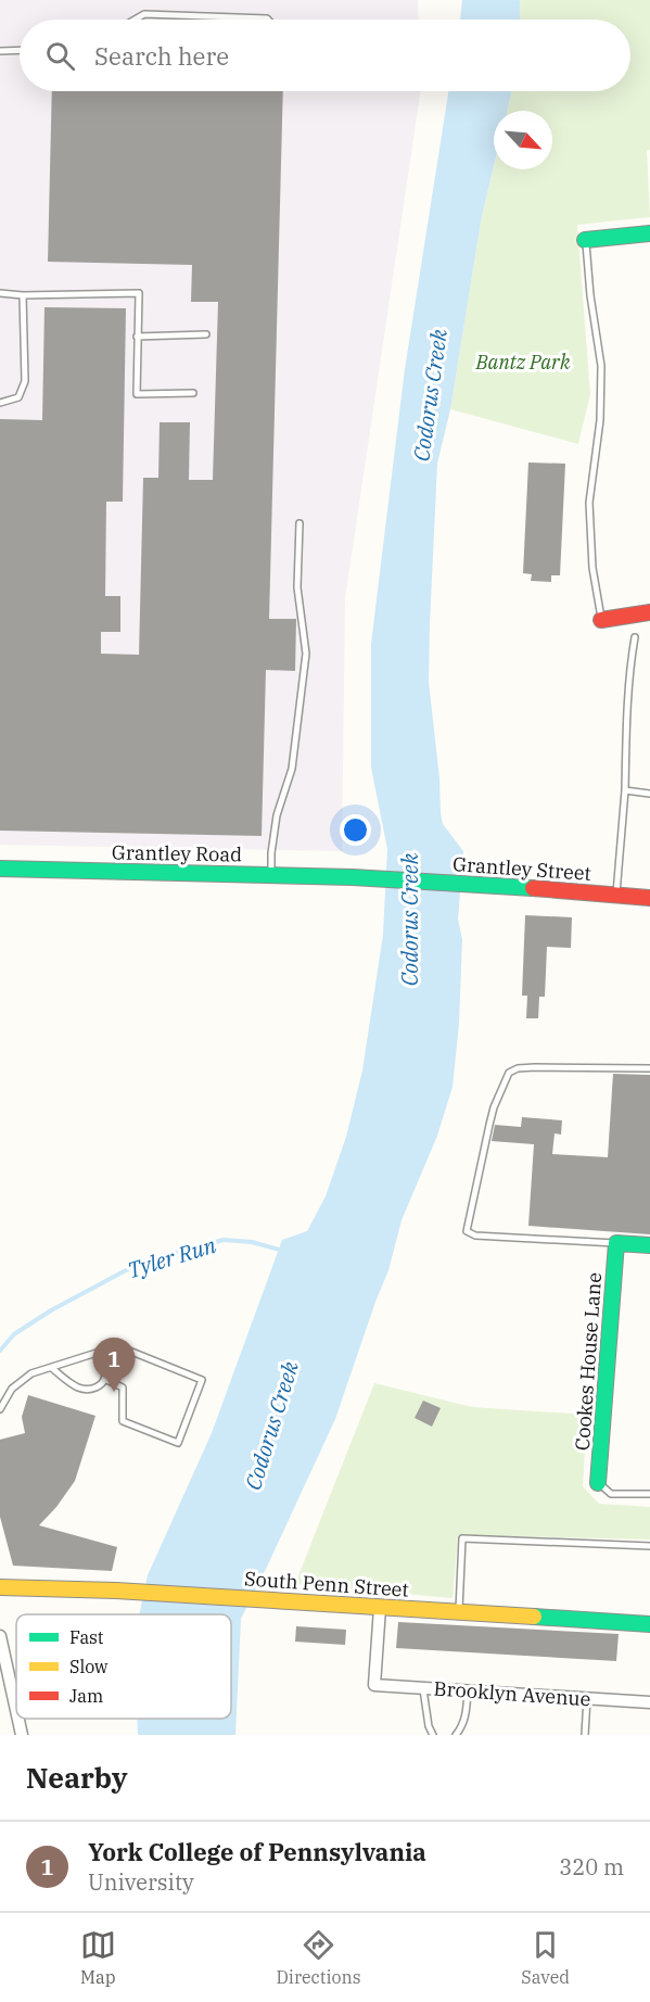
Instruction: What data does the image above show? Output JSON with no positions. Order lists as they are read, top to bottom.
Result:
{
  "streets": {
    "street": [
      "Grantley Road",
      "Grantley Street",
      "Cookes House Lane",
      "South Penn Street",
      "Brooklyn Avenue"
    ]
  },
  "crossings": [
    ["Grantley Road", "Grantley Street"],
    ["South Penn Street", "Brooklyn Avenue"]
  ],
  "water": ["Codorus Creek", "Tyler Run"],
  "parks": ["Bantz Park"],
  "legend": ["Fast", "Slow", "Jam"],
  "north": "bottom right",
  "page": {
    "search": "Search here",
    "pins": "1",
    "heading": "Nearby",
    "list": [
      {
        "mark": "1",
        "name": "York College of Pennsylvania",
        "note": "University",
        "value": "320 m"
      }
    ],
    "nav": ["Map", "Directions", "Saved"]
  }
}
